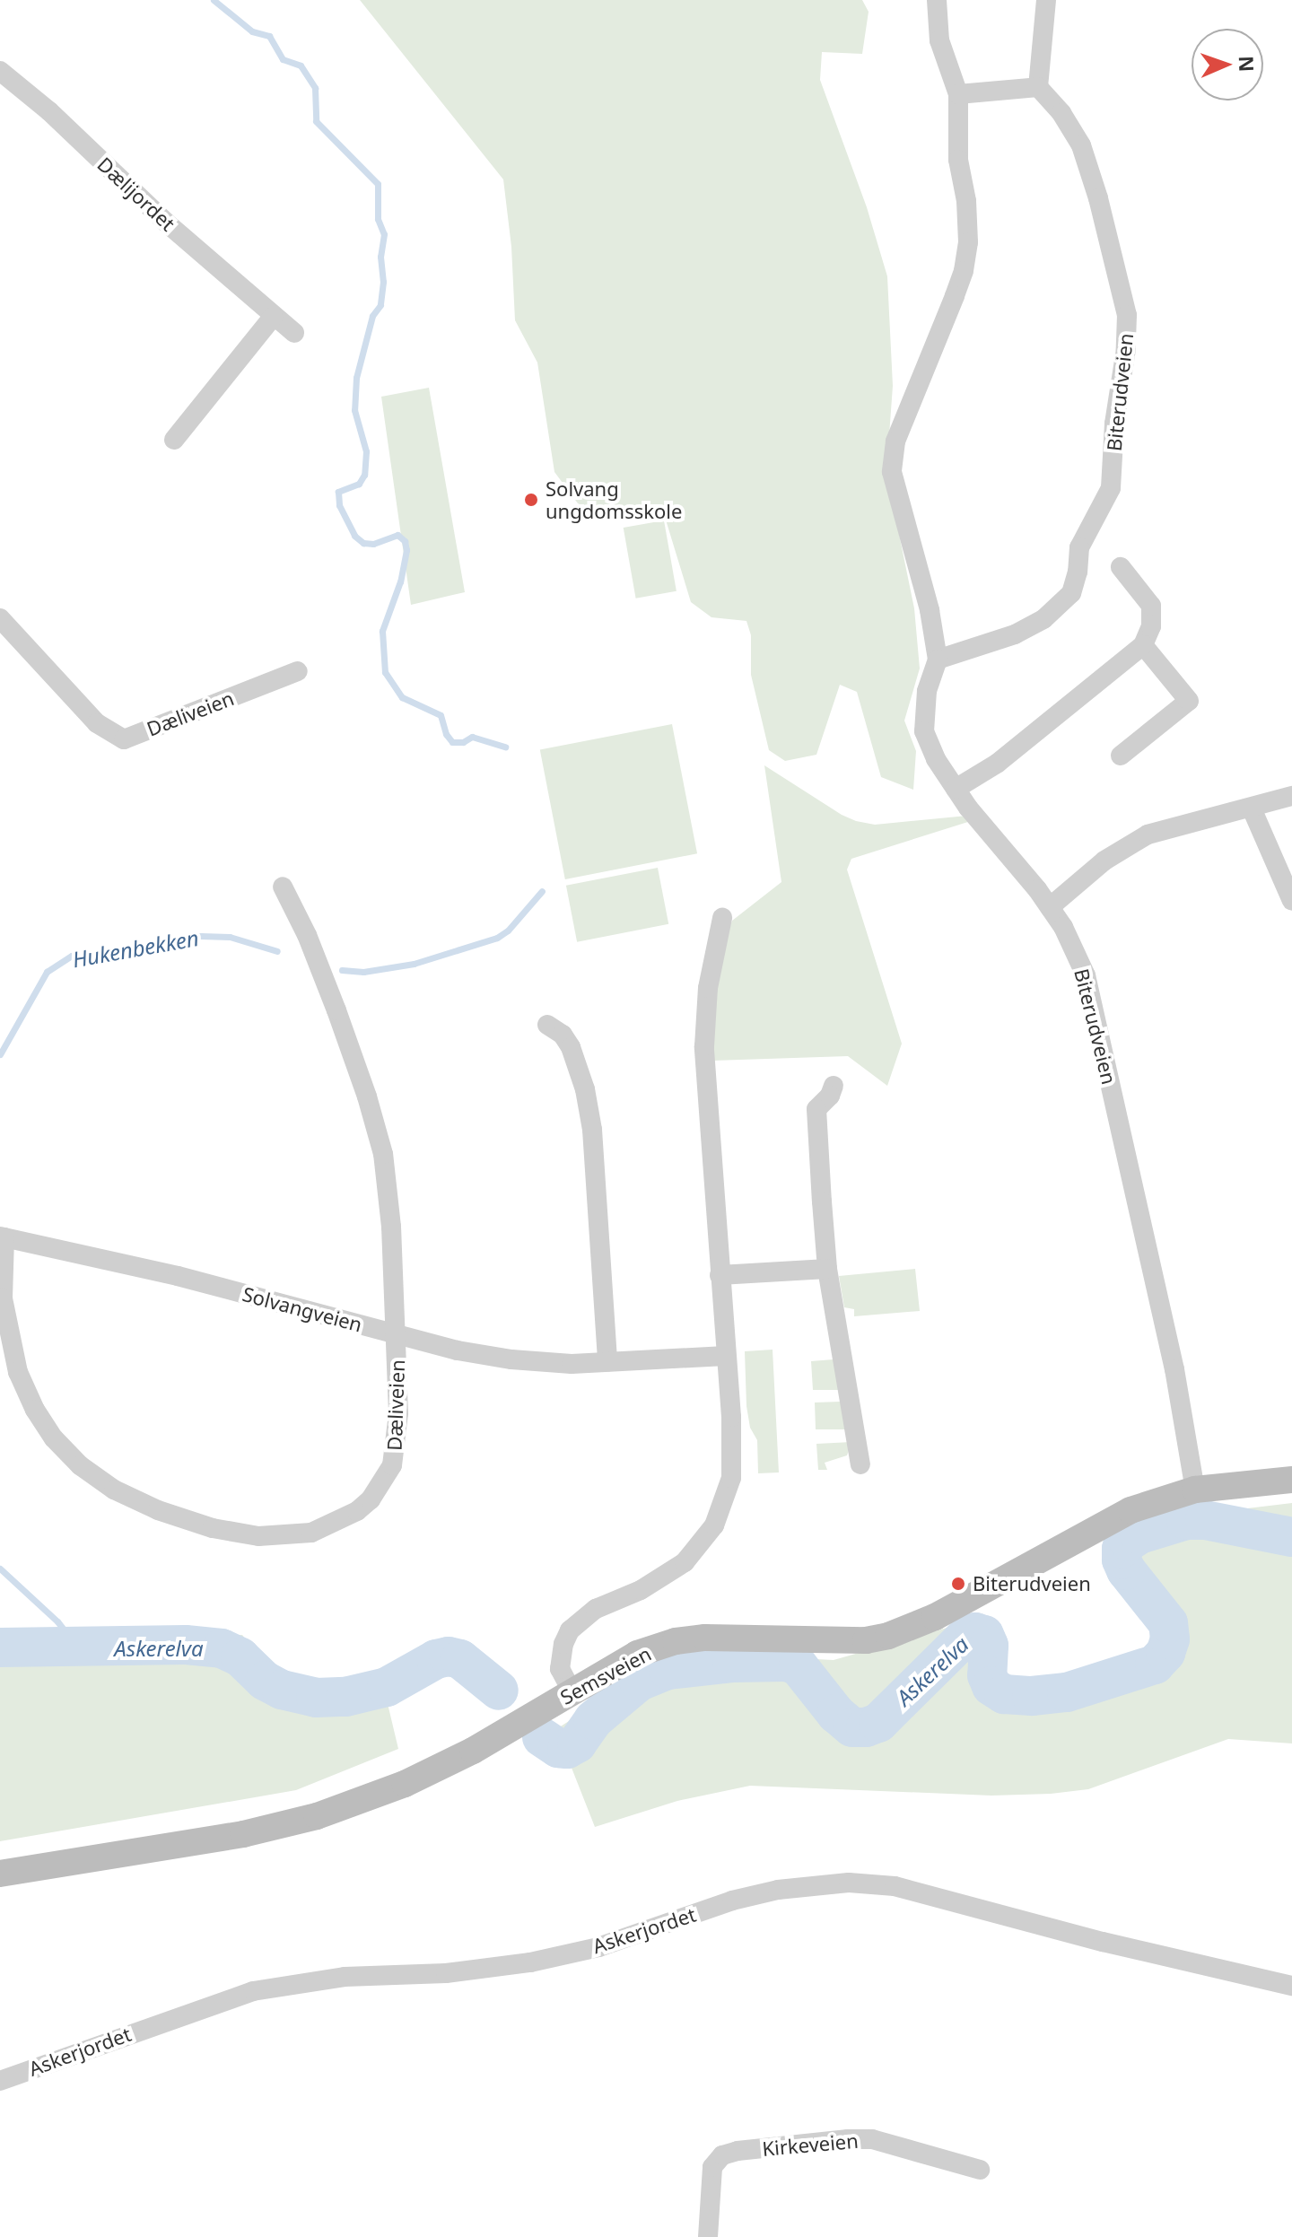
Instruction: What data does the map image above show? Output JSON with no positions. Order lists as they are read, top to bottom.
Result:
{
  "streets": {
    "main road": ["Semsveien"],
    "street": [
      "Dælijordet",
      "Biterudveien",
      "Dæliveien",
      "Solvangveien",
      "Askerjordet",
      "Kirkeveien"
    ]
  },
  "crossings": [
    ["Biterudveien", "Semsveien"],
    ["Dæliveien", "Solvangveien"]
  ],
  "water": ["Hukenbekken", "Askerelva"],
  "places": ["Solvang ungdomsskole", "Biterudveien"],
  "north": "right"
}
